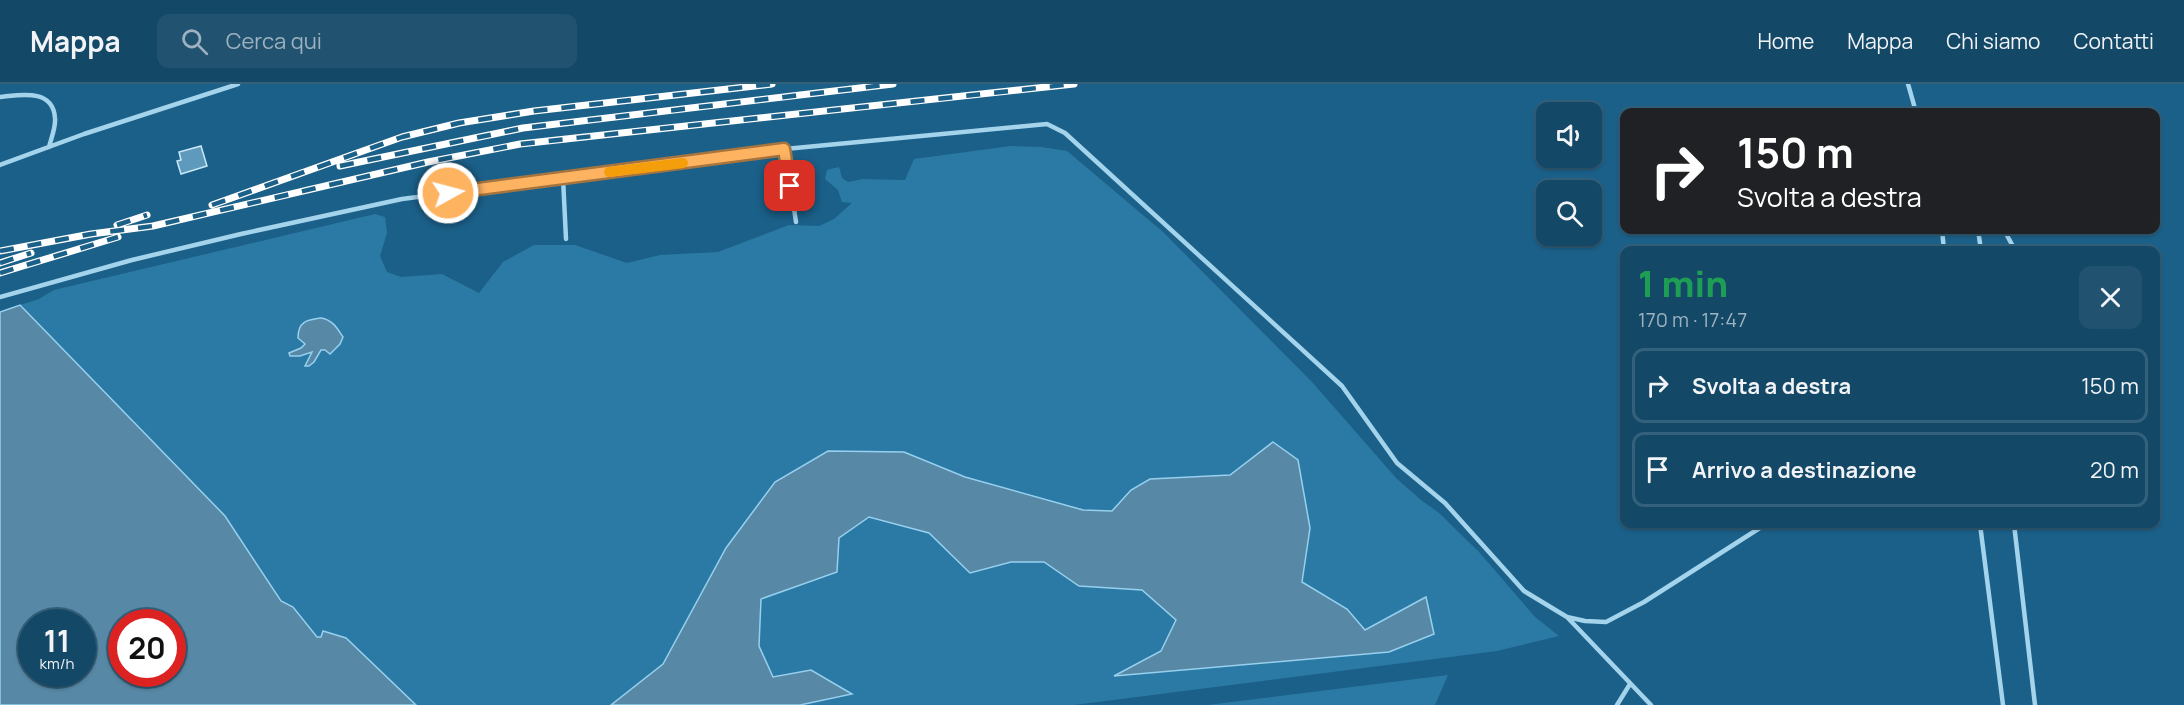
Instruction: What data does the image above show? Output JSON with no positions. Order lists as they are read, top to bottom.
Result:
{
  "page": {
    "header": "Mappa",
    "search": "Cerca qui",
    "nav": [
      "Home",
      "Mappa",
      "Chi siamo",
      "Contatti"
    ],
    "turn": ["150 m", "Svolta a destra"],
    "heading": ["1 min", "170 m · 17:47"],
    "list": [
      {
        "name": "Svolta a destra",
        "value": "150 m"
      },
      {
        "name": "Arrivo a destinazione",
        "value": "20 m"
      }
    ],
    "speed": "11 km/h",
    "limit": "20"
  }
}
